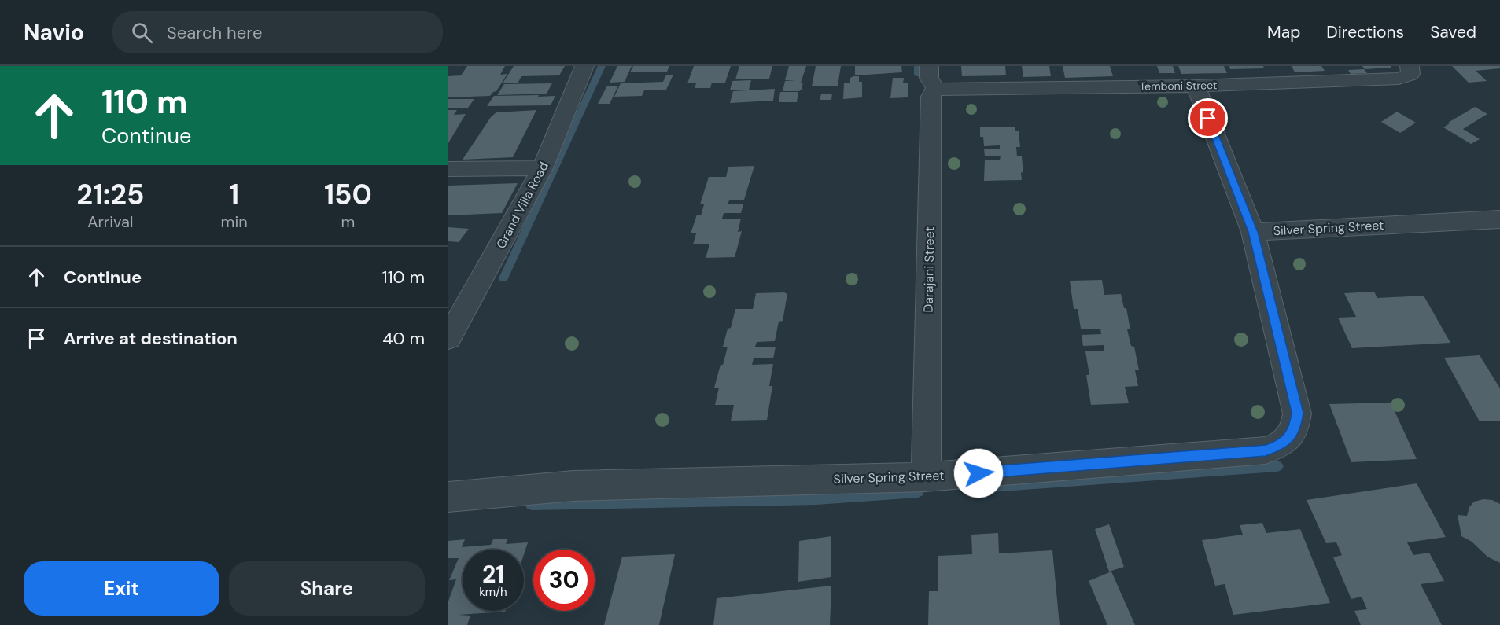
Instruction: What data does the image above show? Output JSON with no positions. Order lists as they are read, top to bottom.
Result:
{
  "streets": {
    "street": [
      "Temboni Street",
      "Grand Villa Road",
      "Silver Spring Street",
      "Darajani Street"
    ]
  },
  "crossings": [
    ["Temboni Street", "Darajani Street"],
    ["Silver Spring Street", "Darajani Street"]
  ],
  "page": {
    "header": "Navio",
    "search": "Search here",
    "nav": ["Map", "Directions", "Saved"],
    "turn": ["110 m", "Continue"],
    "eta": [
      "21:25",
      "Arrival",
      "1",
      "min",
      "150",
      "m"
    ],
    "list": [
      {
        "name": "Continue",
        "value": "110 m"
      },
      {
        "name": "Arrive at destination",
        "value": "40 m"
      }
    ],
    "speed": "21 km/h",
    "limit": "30",
    "buttons": ["Exit", "Share"]
  }
}
